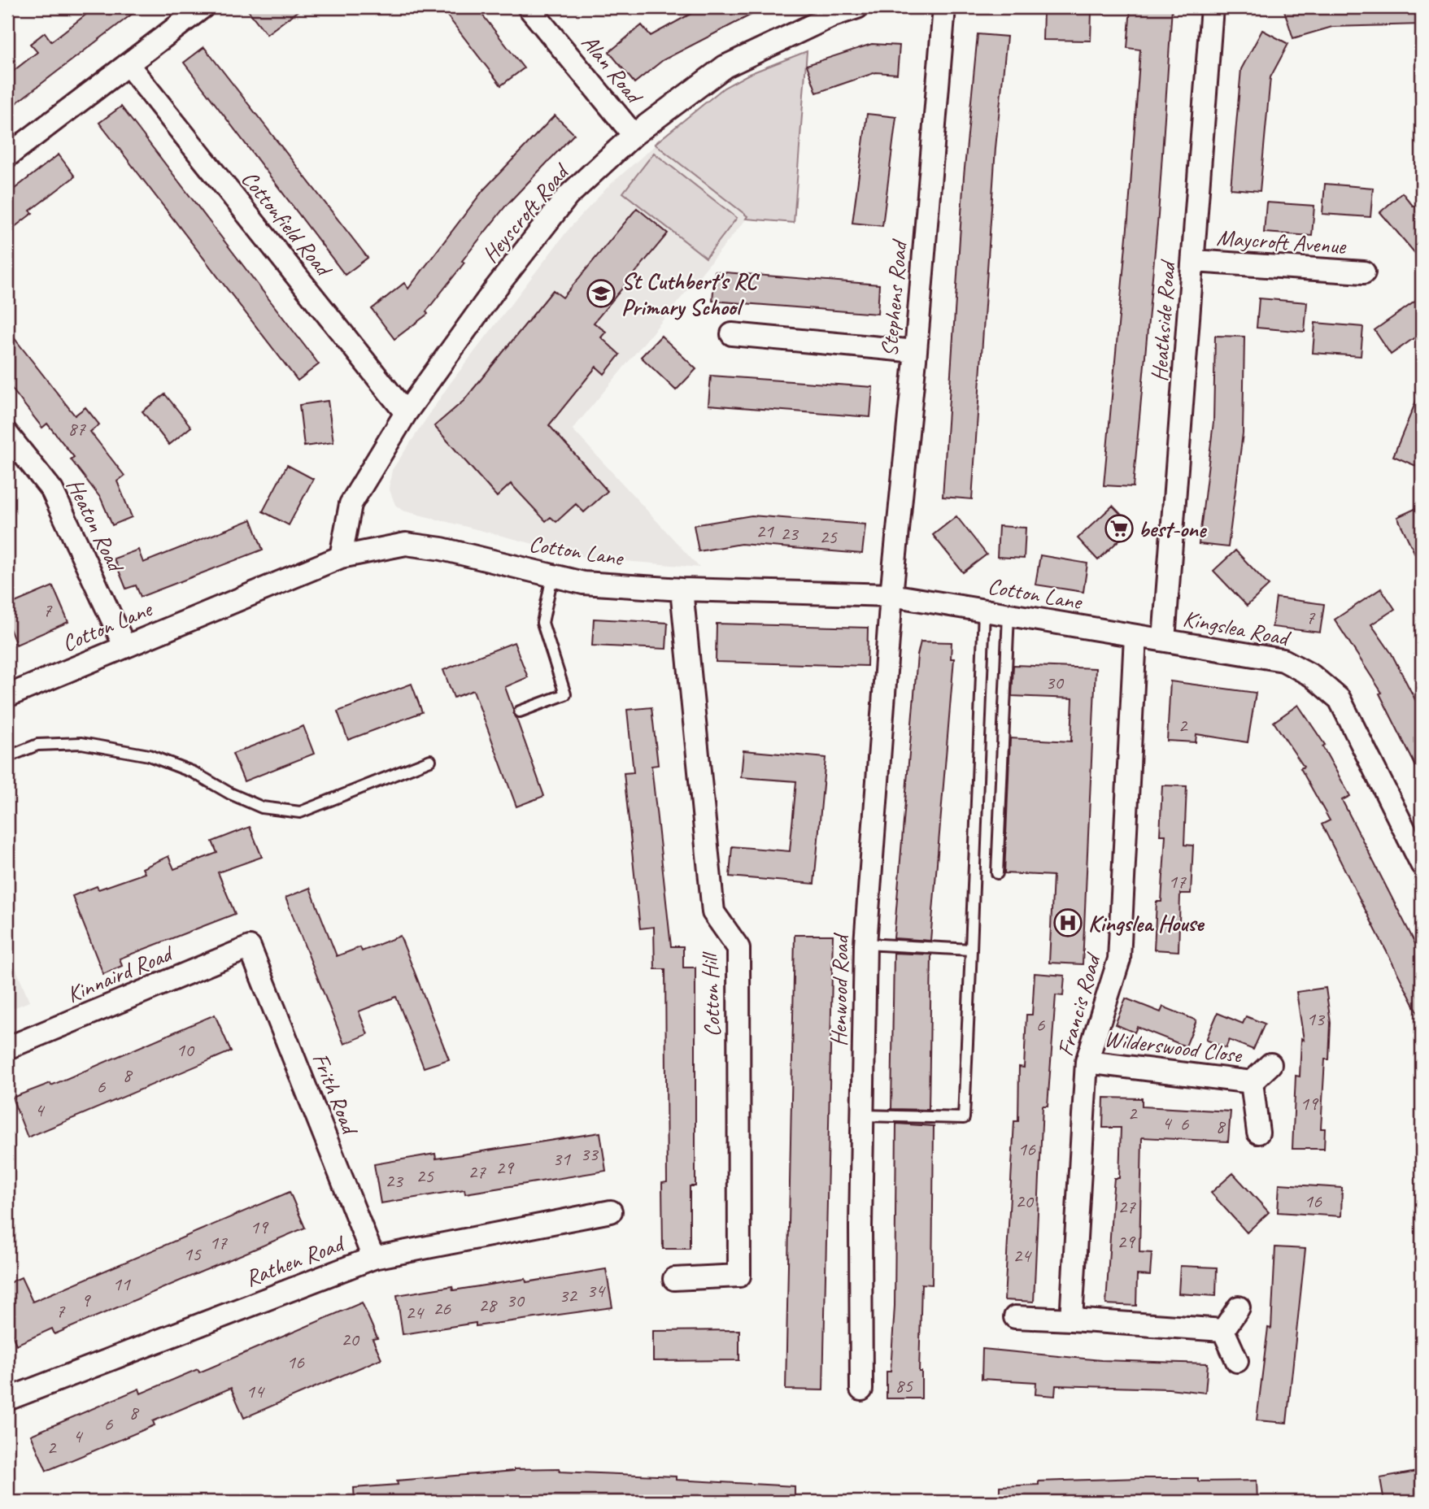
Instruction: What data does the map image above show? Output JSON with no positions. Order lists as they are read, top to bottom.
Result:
{
  "streets": {
    "street": [
      "Alan Road",
      "Heyscroft Road",
      "Cottonfield Road",
      "Maycroft Avenue",
      "Stephens Road",
      "Heathside Road",
      "Heaton Road",
      "Cotton Lane",
      "Kingslea Road",
      "Kinnaird Road",
      "Henwood Road",
      "Cotton Hill",
      "Francis Road",
      "Wilderswood Close",
      "Frith Road",
      "Rathen Road"
    ]
  },
  "crossings": [
    ["Alan Road", "Heyscroft Road"],
    ["Heyscroft Road", "Cottonfield Road"],
    ["Heyscroft Road", "Cotton Lane"],
    ["Maycroft Avenue", "Heathside Road"],
    ["Stephens Road", "Cotton Lane"],
    ["Stephens Road", "Henwood Road"],
    ["Heathside Road", "Cotton Lane"],
    ["Heathside Road", "Kingslea Road"],
    ["Heaton Road", "Cotton Lane"],
    ["Cotton Lane", "Kingslea Road"],
    ["Cotton Lane", "Henwood Road"],
    ["Cotton Lane", "Cotton Hill"],
    ["Cotton Lane", "Francis Road"],
    ["Kinnaird Road", "Frith Road"],
    ["Francis Road", "Wilderswood Close"],
    ["Frith Road", "Rathen Road"]
  ],
  "places": {
    "school or university": ["St Cuthbert's RC Primary School"],
    "supermarket": ["best-one"],
    "hospital": ["Kingslea House"]
  },
  "house_numbers": [
    "87",
    "21",
    "23",
    "25",
    "7",
    "7",
    "30",
    "2",
    "17",
    "13",
    "6",
    "10",
    "8",
    "6",
    "19",
    "4",
    "2",
    "4",
    "6",
    "8",
    "16",
    "33",
    "31",
    "29",
    "27",
    "25",
    "23",
    "20",
    "16",
    "27",
    "19",
    "29",
    "17",
    "15",
    "24",
    "11",
    "34",
    "32",
    "9",
    "30",
    "28",
    "26",
    "7",
    "24",
    "20",
    "16",
    "85",
    "14",
    "8",
    "6",
    "4",
    "2"
  ]
}
